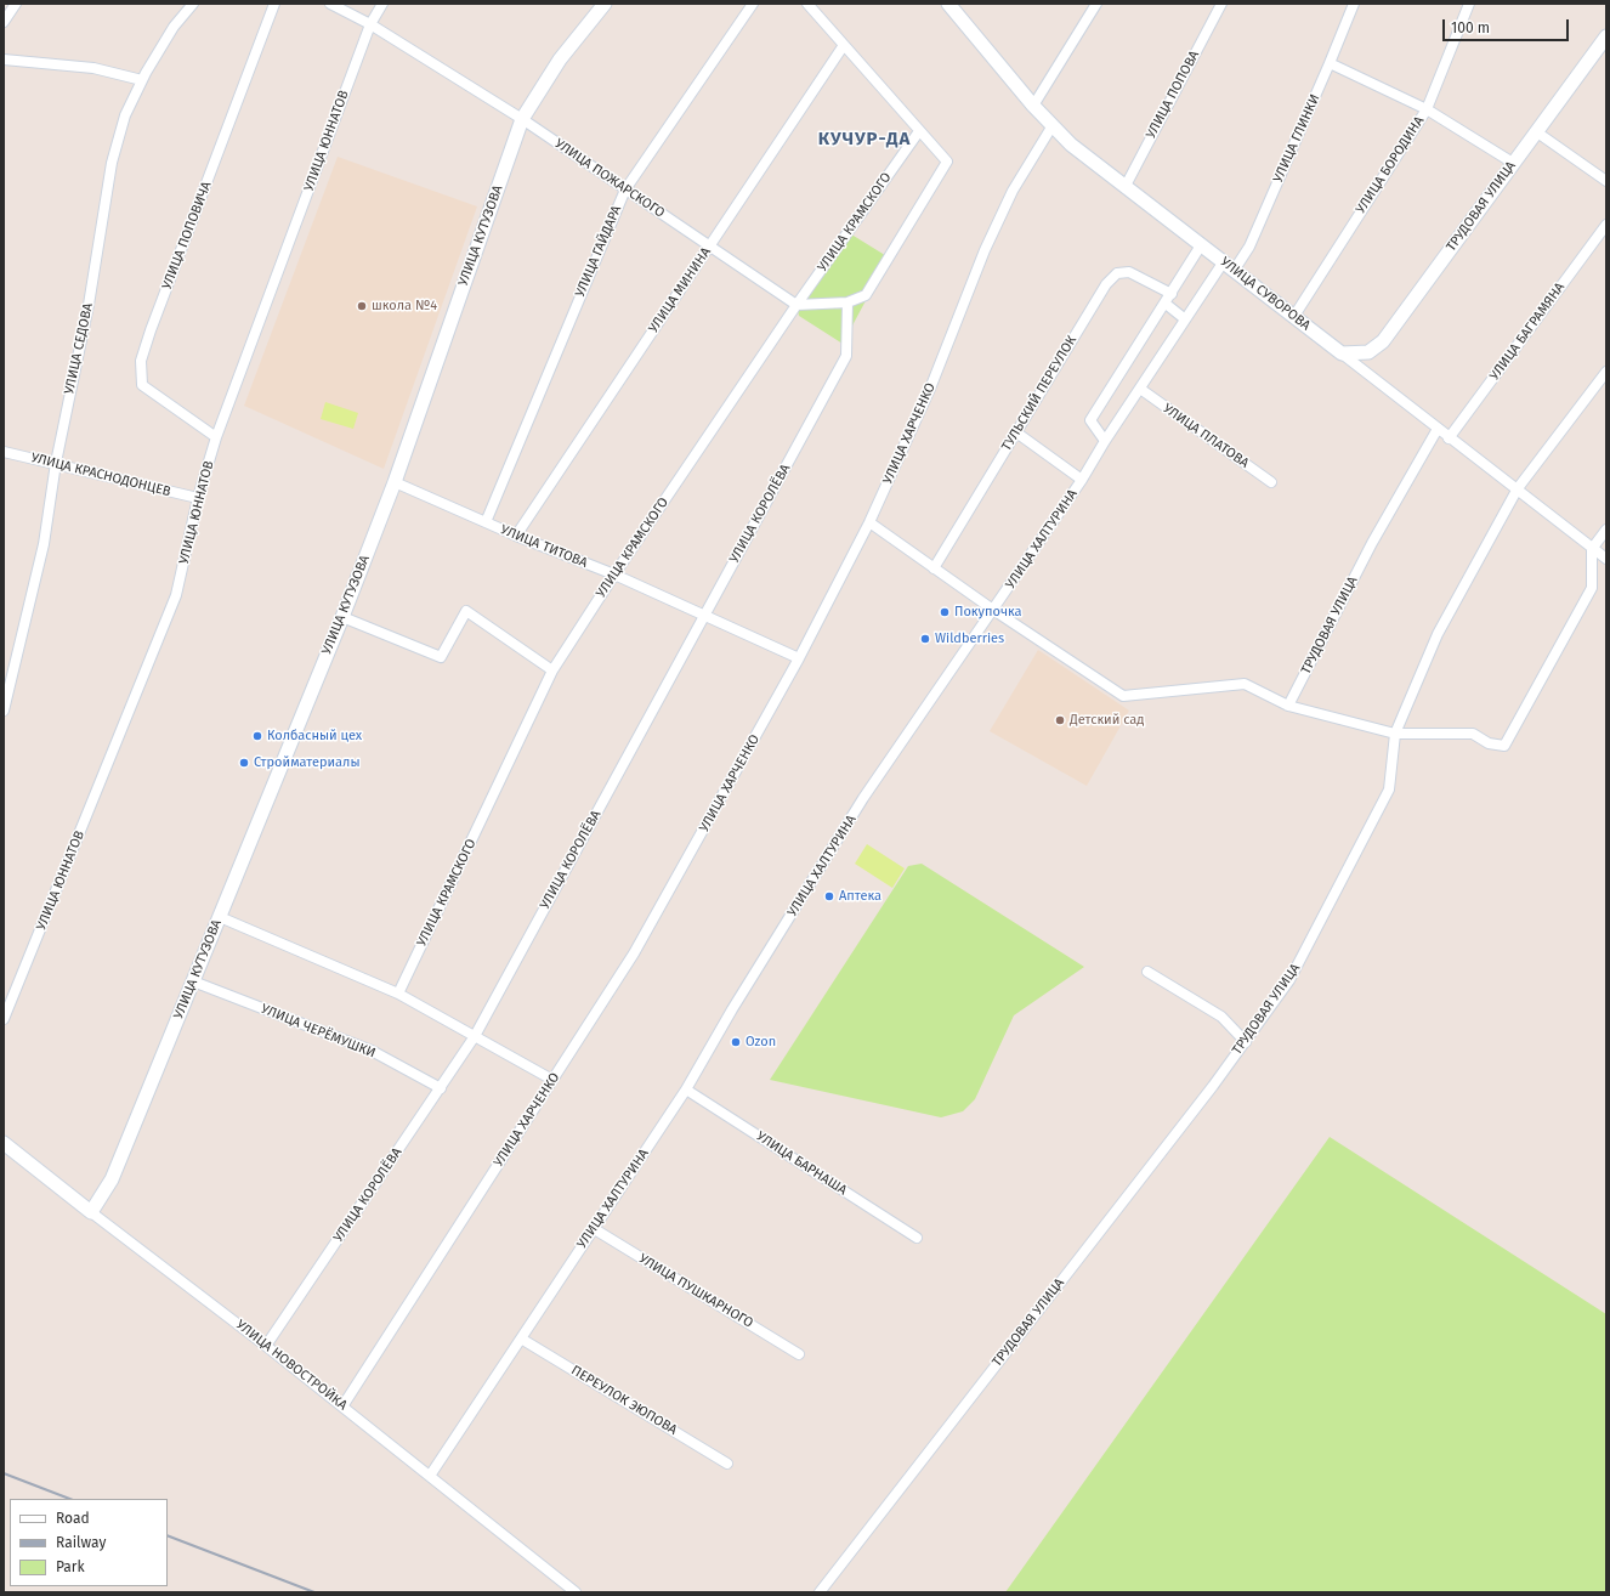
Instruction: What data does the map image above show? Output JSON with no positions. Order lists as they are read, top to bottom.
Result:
{
  "streets": {
    "main road": [
      "ТРУДОВАЯ УЛИЦА",
      "УЛИЦА КУТУЗОВА",
      "УЛИЦА СУВОРОВА",
      "УЛИЦА НОВОСТРОЙКА"
    ],
    "street": [
      "УЛИЦА ПОПОВА",
      "УЛИЦА ГЛИНКИ",
      "УЛИЦА ЮННАТОВ",
      "УЛИЦА БОРОДИНА",
      "УЛИЦА ПОЖАРСКОГО",
      "УЛИЦА КРАМСКОГО",
      "УЛИЦА ПОПОВИЧА",
      "УЛИЦА ГАЙДАРА",
      "УЛИЦА МИНИНА",
      "УЛИЦА БАГРАМЯНА",
      "УЛИЦА СЕДОВА",
      "ТУЛЬСКИЙ ПЕРЕУЛОК",
      "УЛИЦА ХАРЧЕНКО",
      "УЛИЦА ПЛАТОВА",
      "УЛИЦА КРАСНОДОНЦЕВ",
      "УЛИЦА КОРОЛЁВА",
      "УЛИЦА ХАЛТУРИНА",
      "УЛИЦА ТИТОВА",
      "УЛИЦА ЧЕРЁМУШКИ",
      "УЛИЦА БАРНАША",
      "УЛИЦА ПУШКАРНОГО",
      "ПЕРЕУЛОК ЭЮПОВА"
    ]
  },
  "crossings": [
    ["УЛИЦА ПОПОВА", "УЛИЦА СУВОРОВА"],
    ["УЛИЦА ГЛИНКИ", "УЛИЦА СУВОРОВА"],
    ["УЛИЦА ГЛИНКИ", "УЛИЦА ХАЛТУРИНА"],
    ["УЛИЦА ЮННАТОВ", "УЛИЦА ПОЖАРСКОГО"],
    ["УЛИЦА ЮННАТОВ", "УЛИЦА ПОПОВИЧА"],
    ["УЛИЦА ЮННАТОВ", "УЛИЦА КРАСНОДОНЦЕВ"],
    ["УЛИЦА БОРОДИНА", "УЛИЦА СУВОРОВА"],
    ["УЛИЦА ПОЖАРСКОГО", "УЛИЦА КРАМСКОГО"],
    ["УЛИЦА ПОЖАРСКОГО", "УЛИЦА КУТУЗОВА"],
    ["УЛИЦА ПОЖАРСКОГО", "УЛИЦА ГАЙДАРА"],
    ["УЛИЦА ПОЖАРСКОГО", "УЛИЦА МИНИНА"],
    ["ТРУДОВАЯ УЛИЦА", "УЛИЦА СУВОРОВА"],
    ["УЛИЦА КРАМСКОГО", "УЛИЦА ТИТОВА"],
    ["УЛИЦА КУТУЗОВА", "УЛИЦА ТИТОВА"],
    ["УЛИЦА КУТУЗОВА", "УЛИЦА ЧЕРЁМУШКИ"],
    ["УЛИЦА КУТУЗОВА", "УЛИЦА НОВОСТРОЙКА"],
    ["УЛИЦА ГАЙДАРА", "УЛИЦА ТИТОВА"],
    ["УЛИЦА МИНИНА", "УЛИЦА ТИТОВА"],
    ["УЛИЦА СУВОРОВА", "УЛИЦА БАГРАМЯНА"],
    ["УЛИЦА СУВОРОВА", "УЛИЦА ХАРЧЕНКО"],
    ["УЛИЦА СУВОРОВА", "УЛИЦА ХАЛТУРИНА"],
    ["УЛИЦА СЕДОВА", "УЛИЦА КРАСНОДОНЦЕВ"],
    ["УЛИЦА ХАРЧЕНКО", "УЛИЦА ТИТОВА"],
    ["УЛИЦА ХАРЧЕНКО", "УЛИЦА НОВОСТРОЙКА"],
    ["УЛИЦА ПЛАТОВА", "УЛИЦА ХАЛТУРИНА"],
    ["УЛИЦА КОРОЛЁВА", "УЛИЦА ТИТОВА"],
    ["УЛИЦА КОРОЛЁВА", "УЛИЦА ЧЕРЁМУШКИ"],
    ["УЛИЦА КОРОЛЁВА", "УЛИЦА НОВОСТРОЙКА"],
    ["УЛИЦА ХАЛТУРИНА", "УЛИЦА БАРНАША"],
    ["УЛИЦА ХАЛТУРИНА", "УЛИЦА ПУШКАРНОГО"],
    ["УЛИЦА ХАЛТУРИНА", "УЛИЦА НОВОСТРОЙКА"],
    ["УЛИЦА ХАЛТУРИНА", "ПЕРЕУЛОК ЭЮПОВА"]
  ],
  "districts": ["КУЧУР-ДА"],
  "places": [
    "школа №4",
    "Покупочка",
    "Wildberries",
    "Детский сад",
    "Колбасный цех",
    "Стройматериалы",
    "Аптека",
    "Ozon"
  ],
  "legend": ["Road", "Railway", "Park"],
  "scale_bar": "100 m"
}
